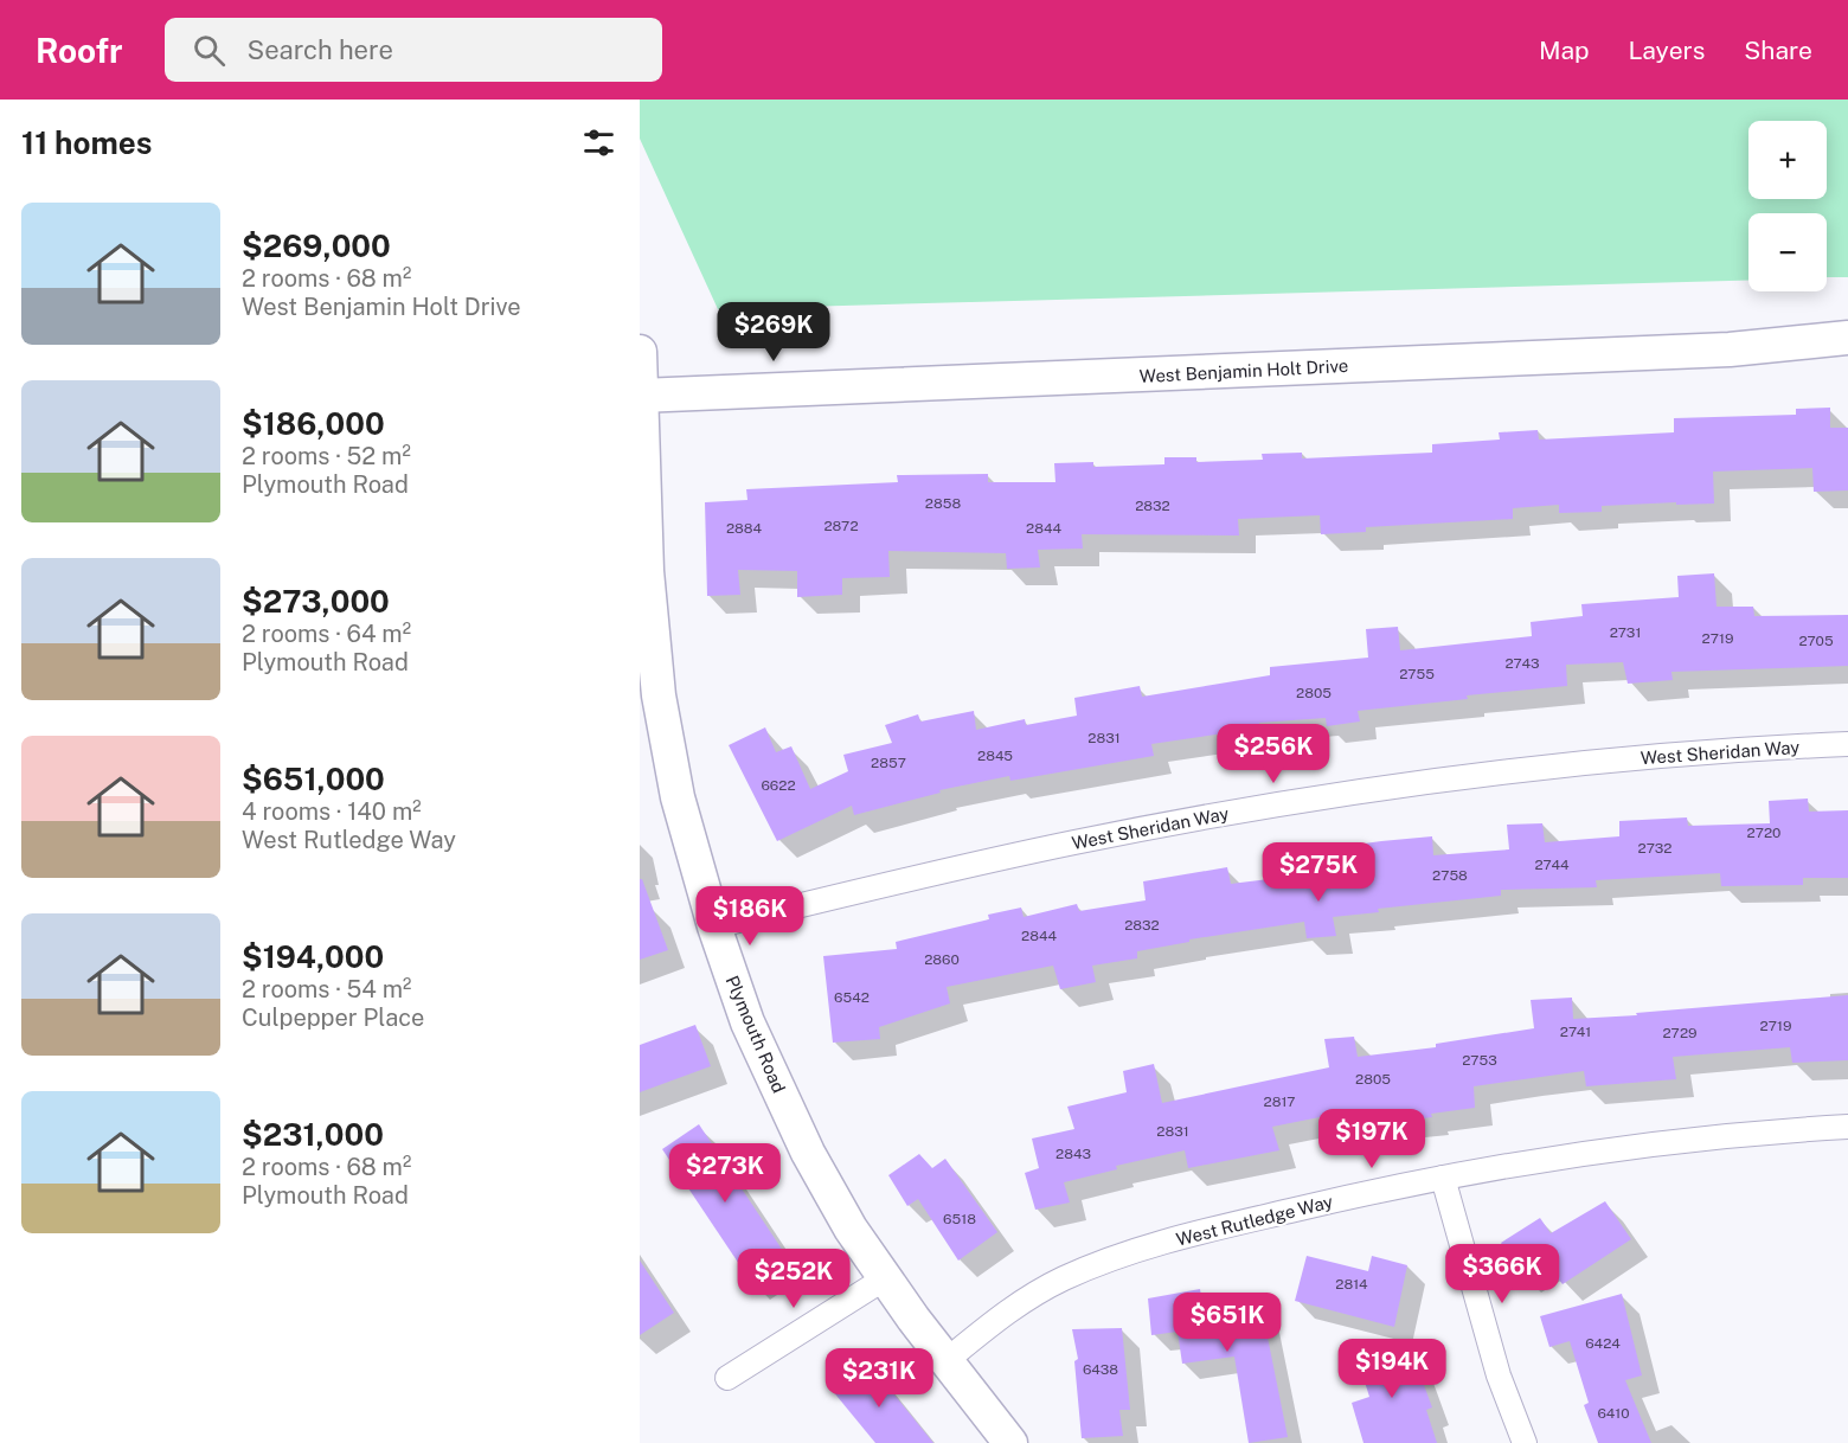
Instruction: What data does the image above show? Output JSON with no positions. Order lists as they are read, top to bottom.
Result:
{
  "streets": {
    "main road": ["West Benjamin Holt Drive", "Plymouth Road"],
    "street": ["West Sheridan Way", "West Rutledge Way"]
  },
  "crossings": [
    ["West Benjamin Holt Drive", "Plymouth Road"],
    ["West Sheridan Way", "Plymouth Road"],
    ["Plymouth Road", "West Rutledge Way"]
  ],
  "house_numbers": [
    "2858",
    "2832",
    "2872",
    "2884",
    "2844",
    "2731",
    "2719",
    "2705",
    "2743",
    "2755",
    "2805",
    "2831",
    "2845",
    "2857",
    "6622",
    "2720",
    "2732",
    "2744",
    "2758",
    "2832",
    "2844",
    "2860",
    "6542",
    "2719",
    "2741",
    "2729",
    "2753",
    "2805",
    "2817",
    "2831",
    "2843",
    "6518",
    "2814",
    "6424",
    "6438",
    "6410"
  ],
  "page": {
    "header": "Roofr",
    "search": "Search here",
    "nav": ["Map", "Layers", "Share"],
    "heading": "11 homes",
    "map_buttons": ["+", "−"],
    "list": [
      {
        "name": "$269,000",
        "note": "2 rooms · 68 m² · West Benjamin Holt Drive"
      },
      {
        "name": "$186,000",
        "note": "2 rooms · 52 m² · Plymouth Road"
      },
      {
        "name": "$273,000",
        "note": "2 rooms · 64 m² · Plymouth Road"
      },
      {
        "name": "$651,000",
        "note": "4 rooms · 140 m² · West Rutledge Way"
      },
      {
        "name": "$194,000",
        "note": "2 rooms · 54 m² · Culpepper Place"
      },
      {
        "name": "$231,000",
        "note": "2 rooms · 68 m² · Plymouth Road"
      }
    ],
    "price": [
      "$269K",
      "$256K",
      "$275K",
      "$186K",
      "$197K",
      "$273K",
      "$366K",
      "$252K",
      "$651K",
      "$194K",
      "$231K"
    ]
  }
}
